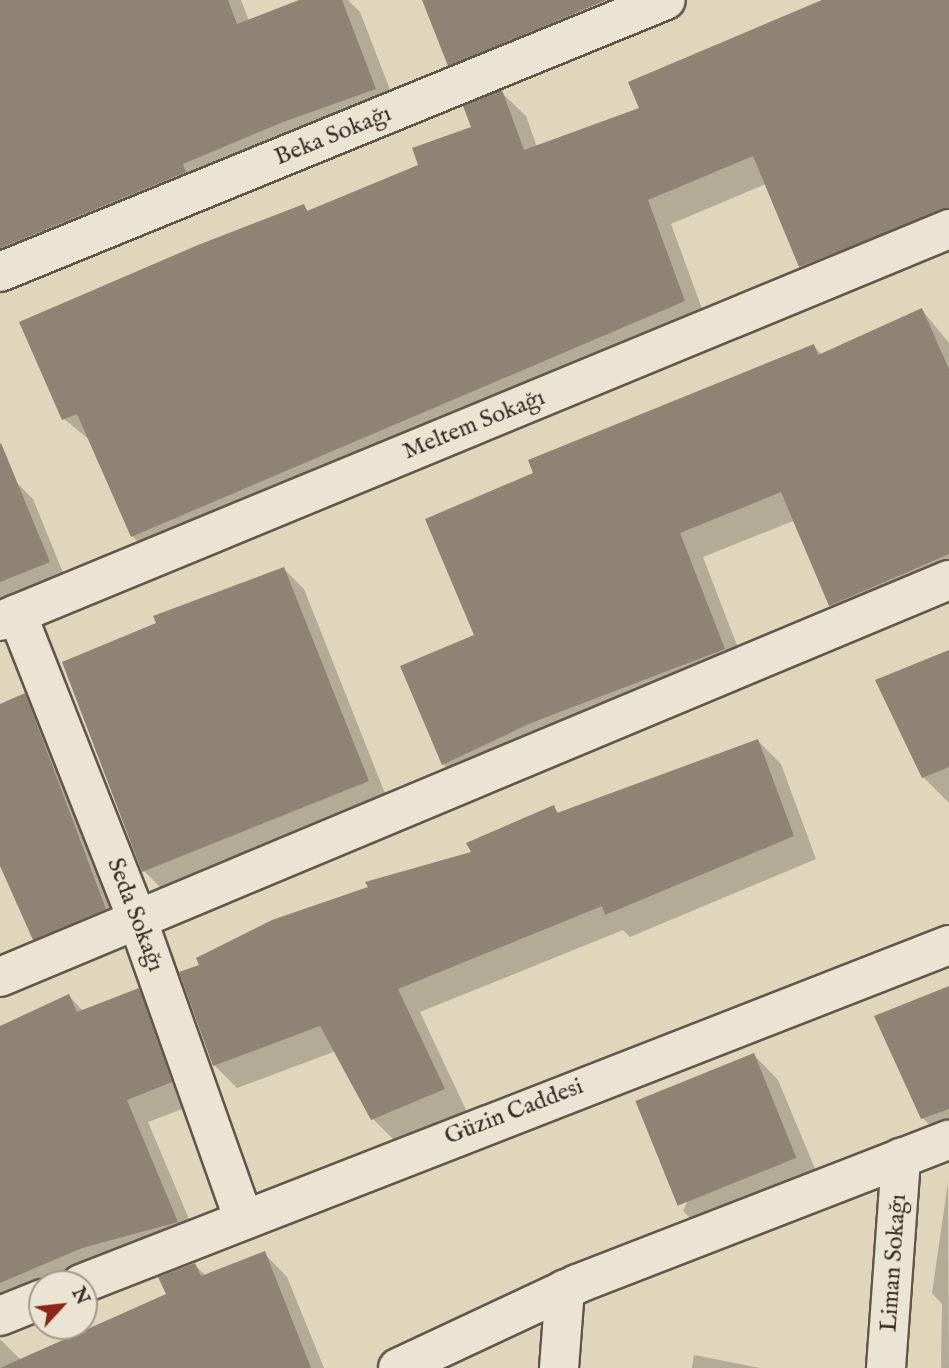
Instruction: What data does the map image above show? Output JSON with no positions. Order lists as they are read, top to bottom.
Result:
{
  "streets": {
    "street": [
      "Beka Sokağı",
      "Meltem Sokağı",
      "Seda Sokağı",
      "Güzin Caddesi",
      "Liman Sokağı"
    ]
  },
  "crossings": [
    ["Meltem Sokağı", "Seda Sokağı"],
    ["Seda Sokağı", "Güzin Caddesi"]
  ],
  "north": "top right"
}
